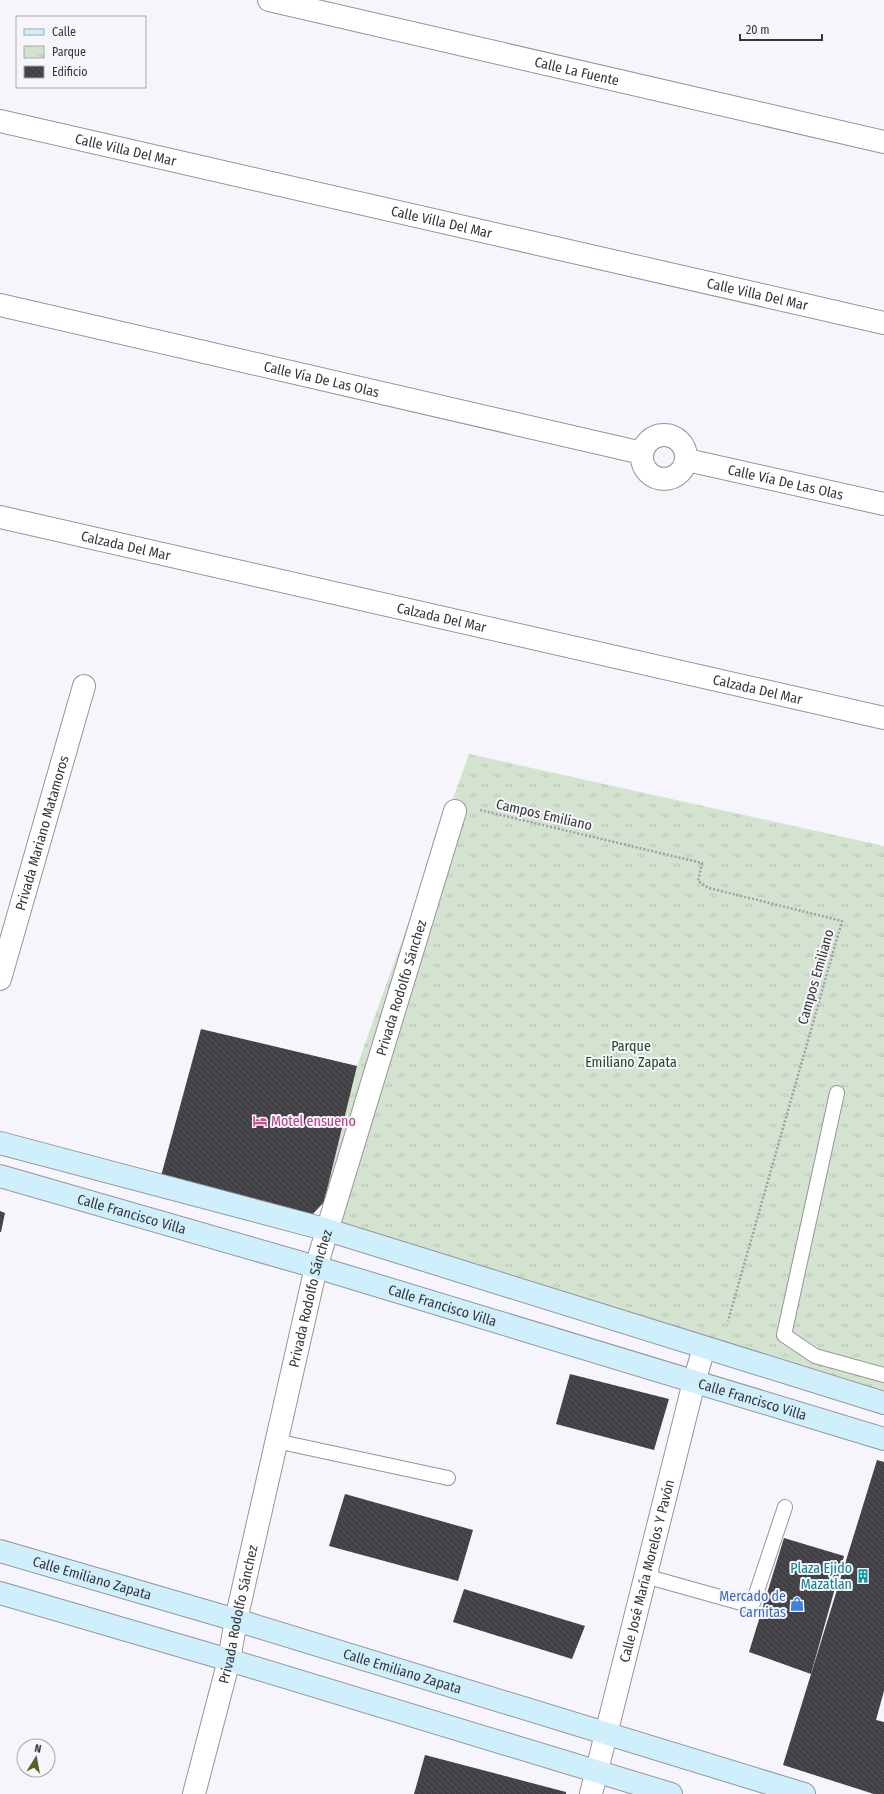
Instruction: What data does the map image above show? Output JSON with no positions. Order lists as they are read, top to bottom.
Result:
{
  "streets": {
    "street": [
      "Calle La Fuente",
      "Calle Villa Del Mar",
      "Calle Vía De Las Olas",
      "Calzada Del Mar",
      "Privada Mariano Matamoros",
      "Privada Rodolfo Sánchez",
      "Calle Francisco Villa",
      "Calle José María Morelos Y Pavón",
      "Calle Emiliano Zapata"
    ],
    "path": ["Campos Emiliano"]
  },
  "crossings": [
    ["Campos Emiliano", "Privada Rodolfo Sánchez"],
    ["Privada Rodolfo Sánchez", "Calle Francisco Villa"],
    ["Privada Rodolfo Sánchez", "Calle Emiliano Zapata"],
    ["Calle Francisco Villa", "Calle José María Morelos Y Pavón"],
    ["Calle José María Morelos Y Pavón", "Calle Emiliano Zapata"]
  ],
  "parks": ["Parque Emiliano Zapata"],
  "places": {
    "hotel": ["Motel ensueno"],
    "building": ["Plaza Ejido Mazatlan"],
    "shop": ["Mercado de Carnitas"]
  },
  "legend": ["Calle", "Parque", "Edificio"],
  "scale_bar": "20 m",
  "north": "top"
}
